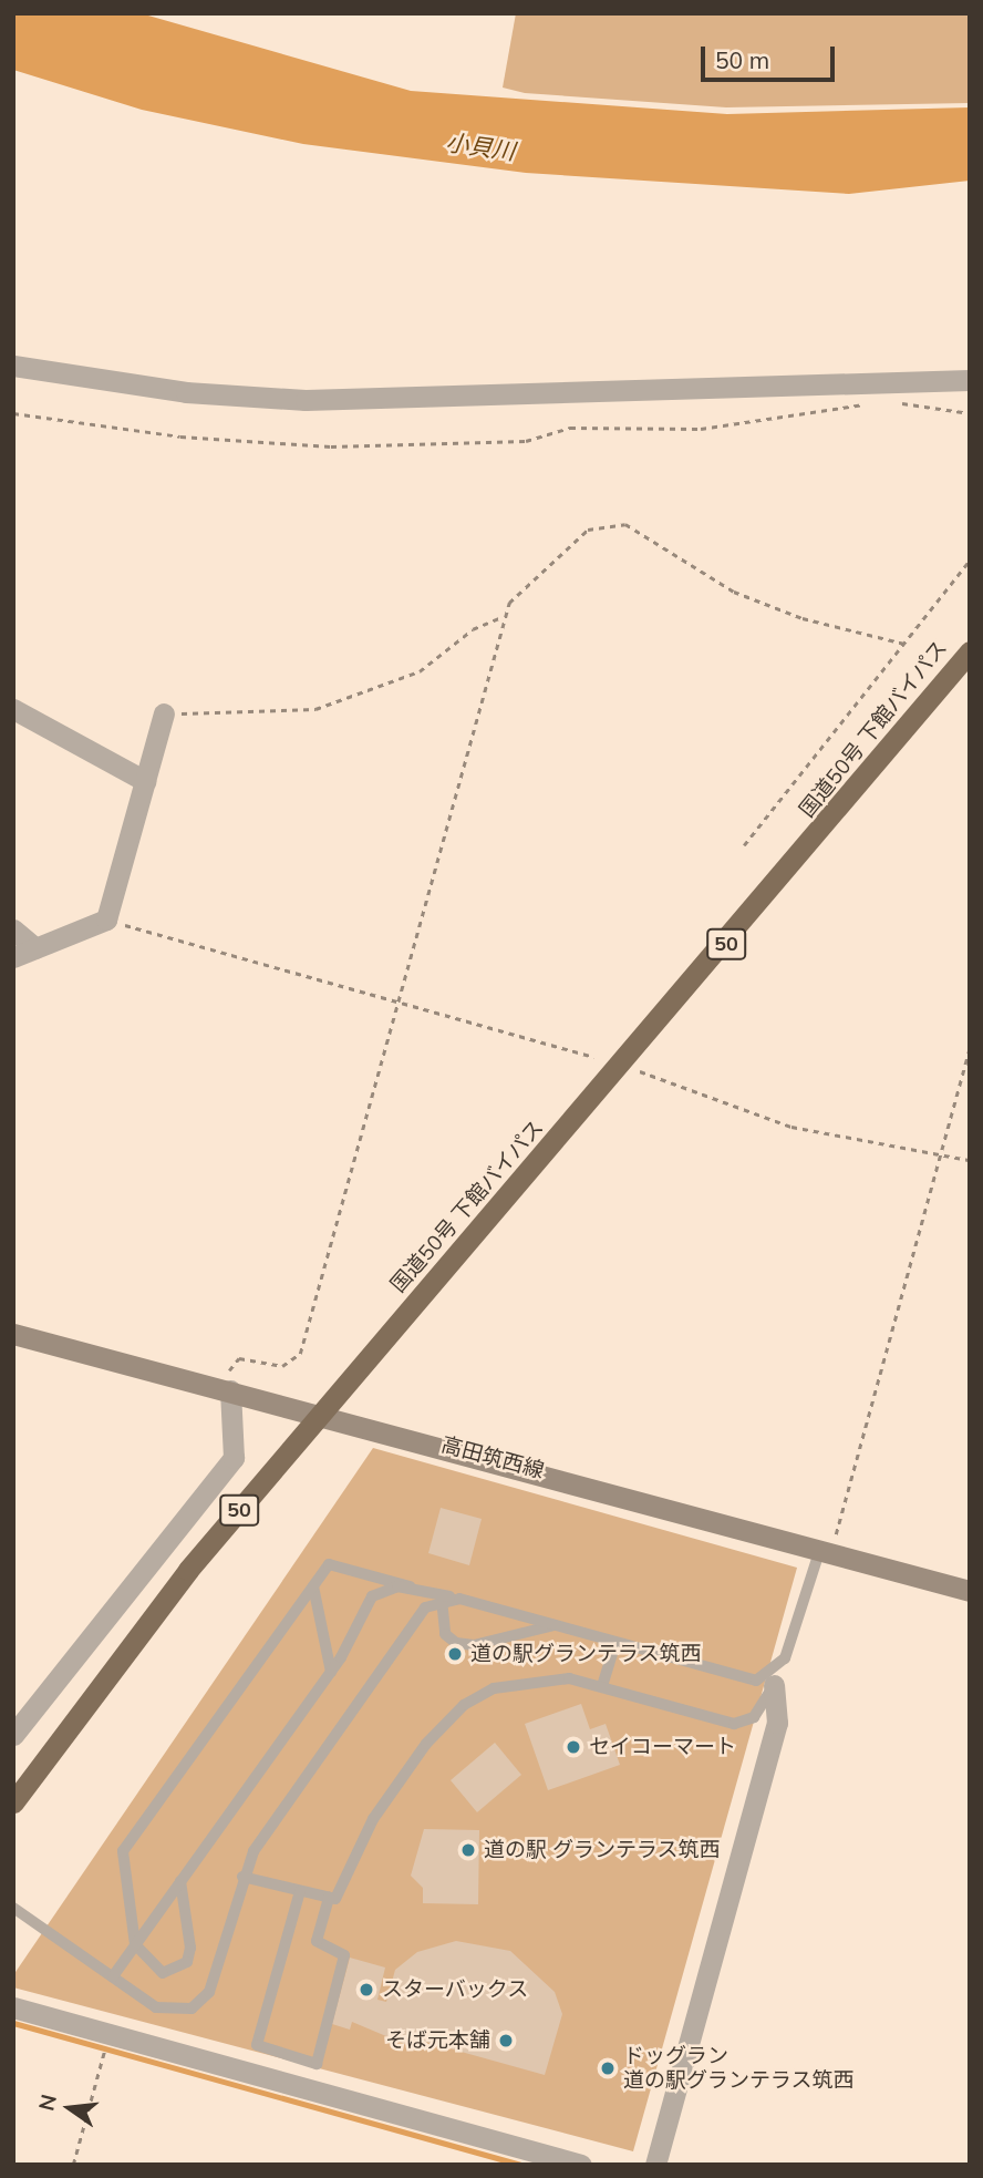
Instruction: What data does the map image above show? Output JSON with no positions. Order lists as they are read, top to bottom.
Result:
{
  "streets": {
    "highway": ["国道50号 下館バイパス", "50"],
    "main road": ["高田筑西線"]
  },
  "crossings": [
    ["国道50号 下館バイパス", "高田筑西線"]
  ],
  "water": ["小貝川"],
  "places": [
    "道の駅グランテラス筑西",
    "セイコーマート",
    "道の駅 グランテラス筑西",
    "スターバックス",
    "そば元本舗",
    "ドッグラン 道の駅グランテラス筑西"
  ],
  "scale_bar": "50 m",
  "north": "left"
}
